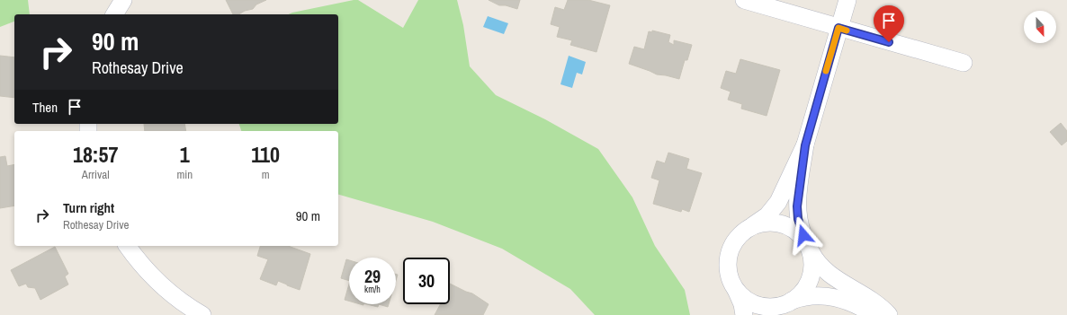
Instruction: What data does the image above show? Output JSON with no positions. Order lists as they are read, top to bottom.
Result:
{
  "north": "bottom",
  "page": {
    "turn": ["90 m", "Rothesay Drive"],
    "then": "Then",
    "eta": [
      "18:57",
      "Arrival",
      "1",
      "min",
      "110",
      "m"
    ],
    "list": [
      {
        "name": "Turn right",
        "note": "Rothesay Drive",
        "value": "90 m"
      }
    ],
    "speed": "29 km/h",
    "limit": "30"
  }
}
